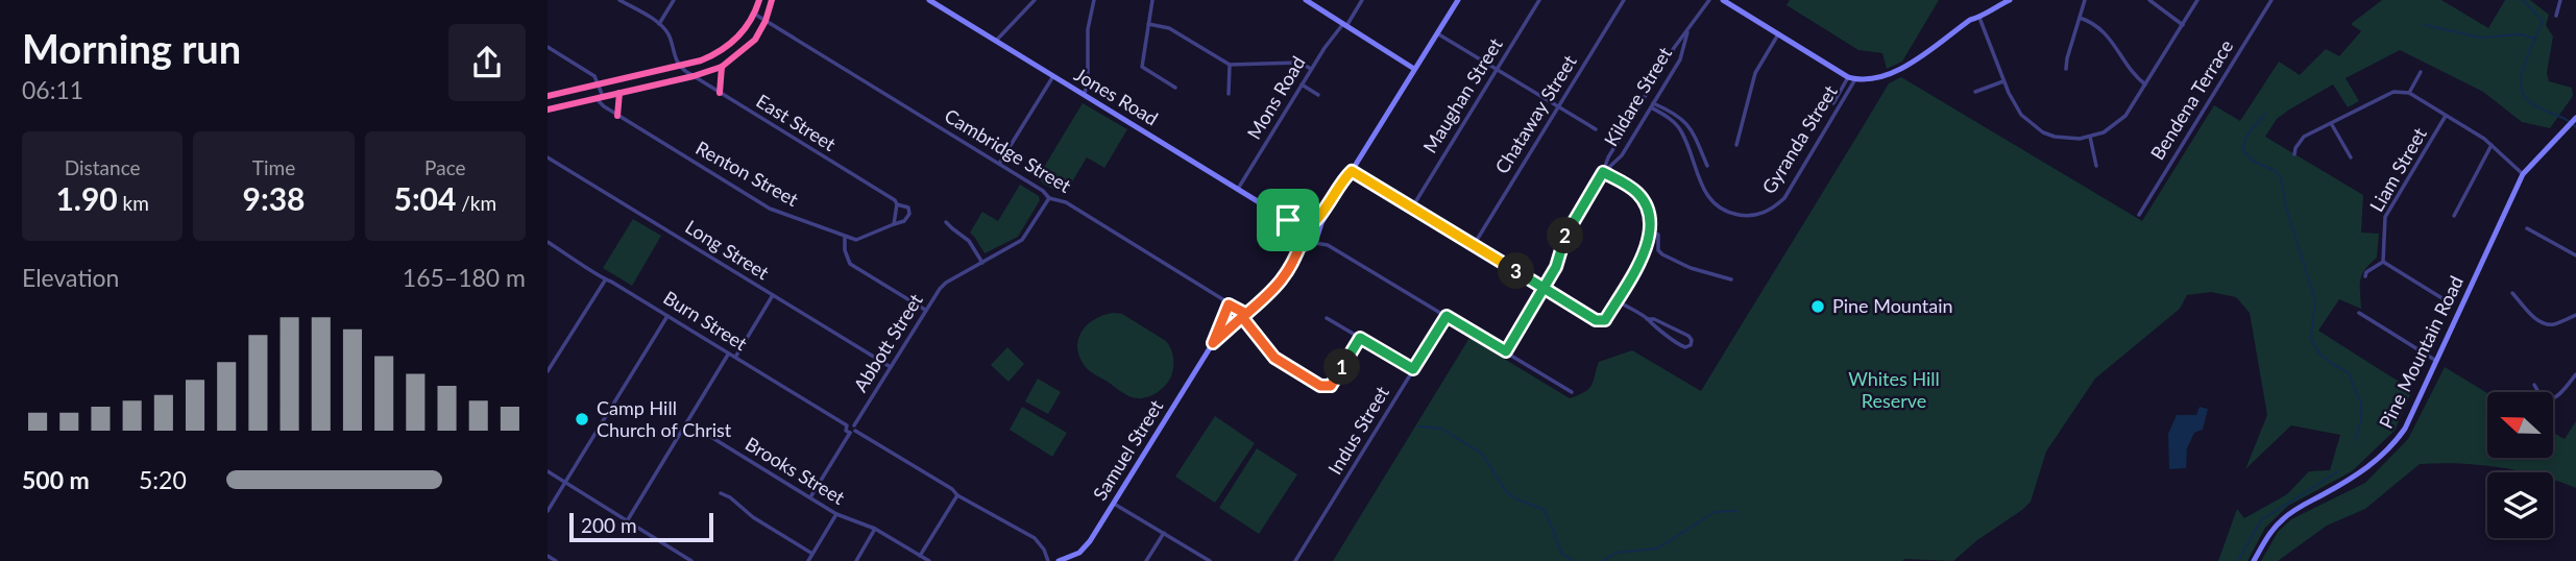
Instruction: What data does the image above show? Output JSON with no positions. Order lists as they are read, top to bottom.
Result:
{
  "streets": {
    "street": [
      "Maughan Street",
      "Jones Road",
      "Kildare Street",
      "Mons Road",
      "Bendena Terrace",
      "Chataway Street",
      "East Street",
      "Gyranda Street",
      "Cambridge Street",
      "Liam Street",
      "Renton Street",
      "Long Street",
      "Burn Street",
      "Abbott Street",
      "Pine Mountain Road",
      "Indus Street",
      "Samuel Street",
      "Brooks Street"
    ]
  },
  "crossings": [
    ["Jones Road", "Mons Road"],
    ["Jones Road", "Samuel Street"],
    ["Kildare Street", "Gyranda Street"],
    ["Cambridge Street", "Abbott Street"],
    ["Cambridge Street", "Samuel Street"],
    ["Long Street", "Abbott Street"],
    ["Burn Street", "Abbott Street"],
    ["Abbott Street", "Brooks Street"]
  ],
  "parks": ["Whites Hill Reserve"],
  "places": ["Pine Mountain", "Camp Hill Church of Christ"],
  "scale_bar": "200 m",
  "north": "left",
  "page": {
    "heading": ["Morning run", "06:11"],
    "stats": [
      ["Distance", "1.90 km"],
      ["Time", "9:38"],
      ["Pace", "5:04 /km"]
    ],
    "pins": ["2", "3", "1"],
    "chart": ["Elevation", "165–180 m"],
    "list": [
      {
        "name": "500 m",
        "note": "5:20"
      }
    ],
    "scale": "200 m"
  }
}
